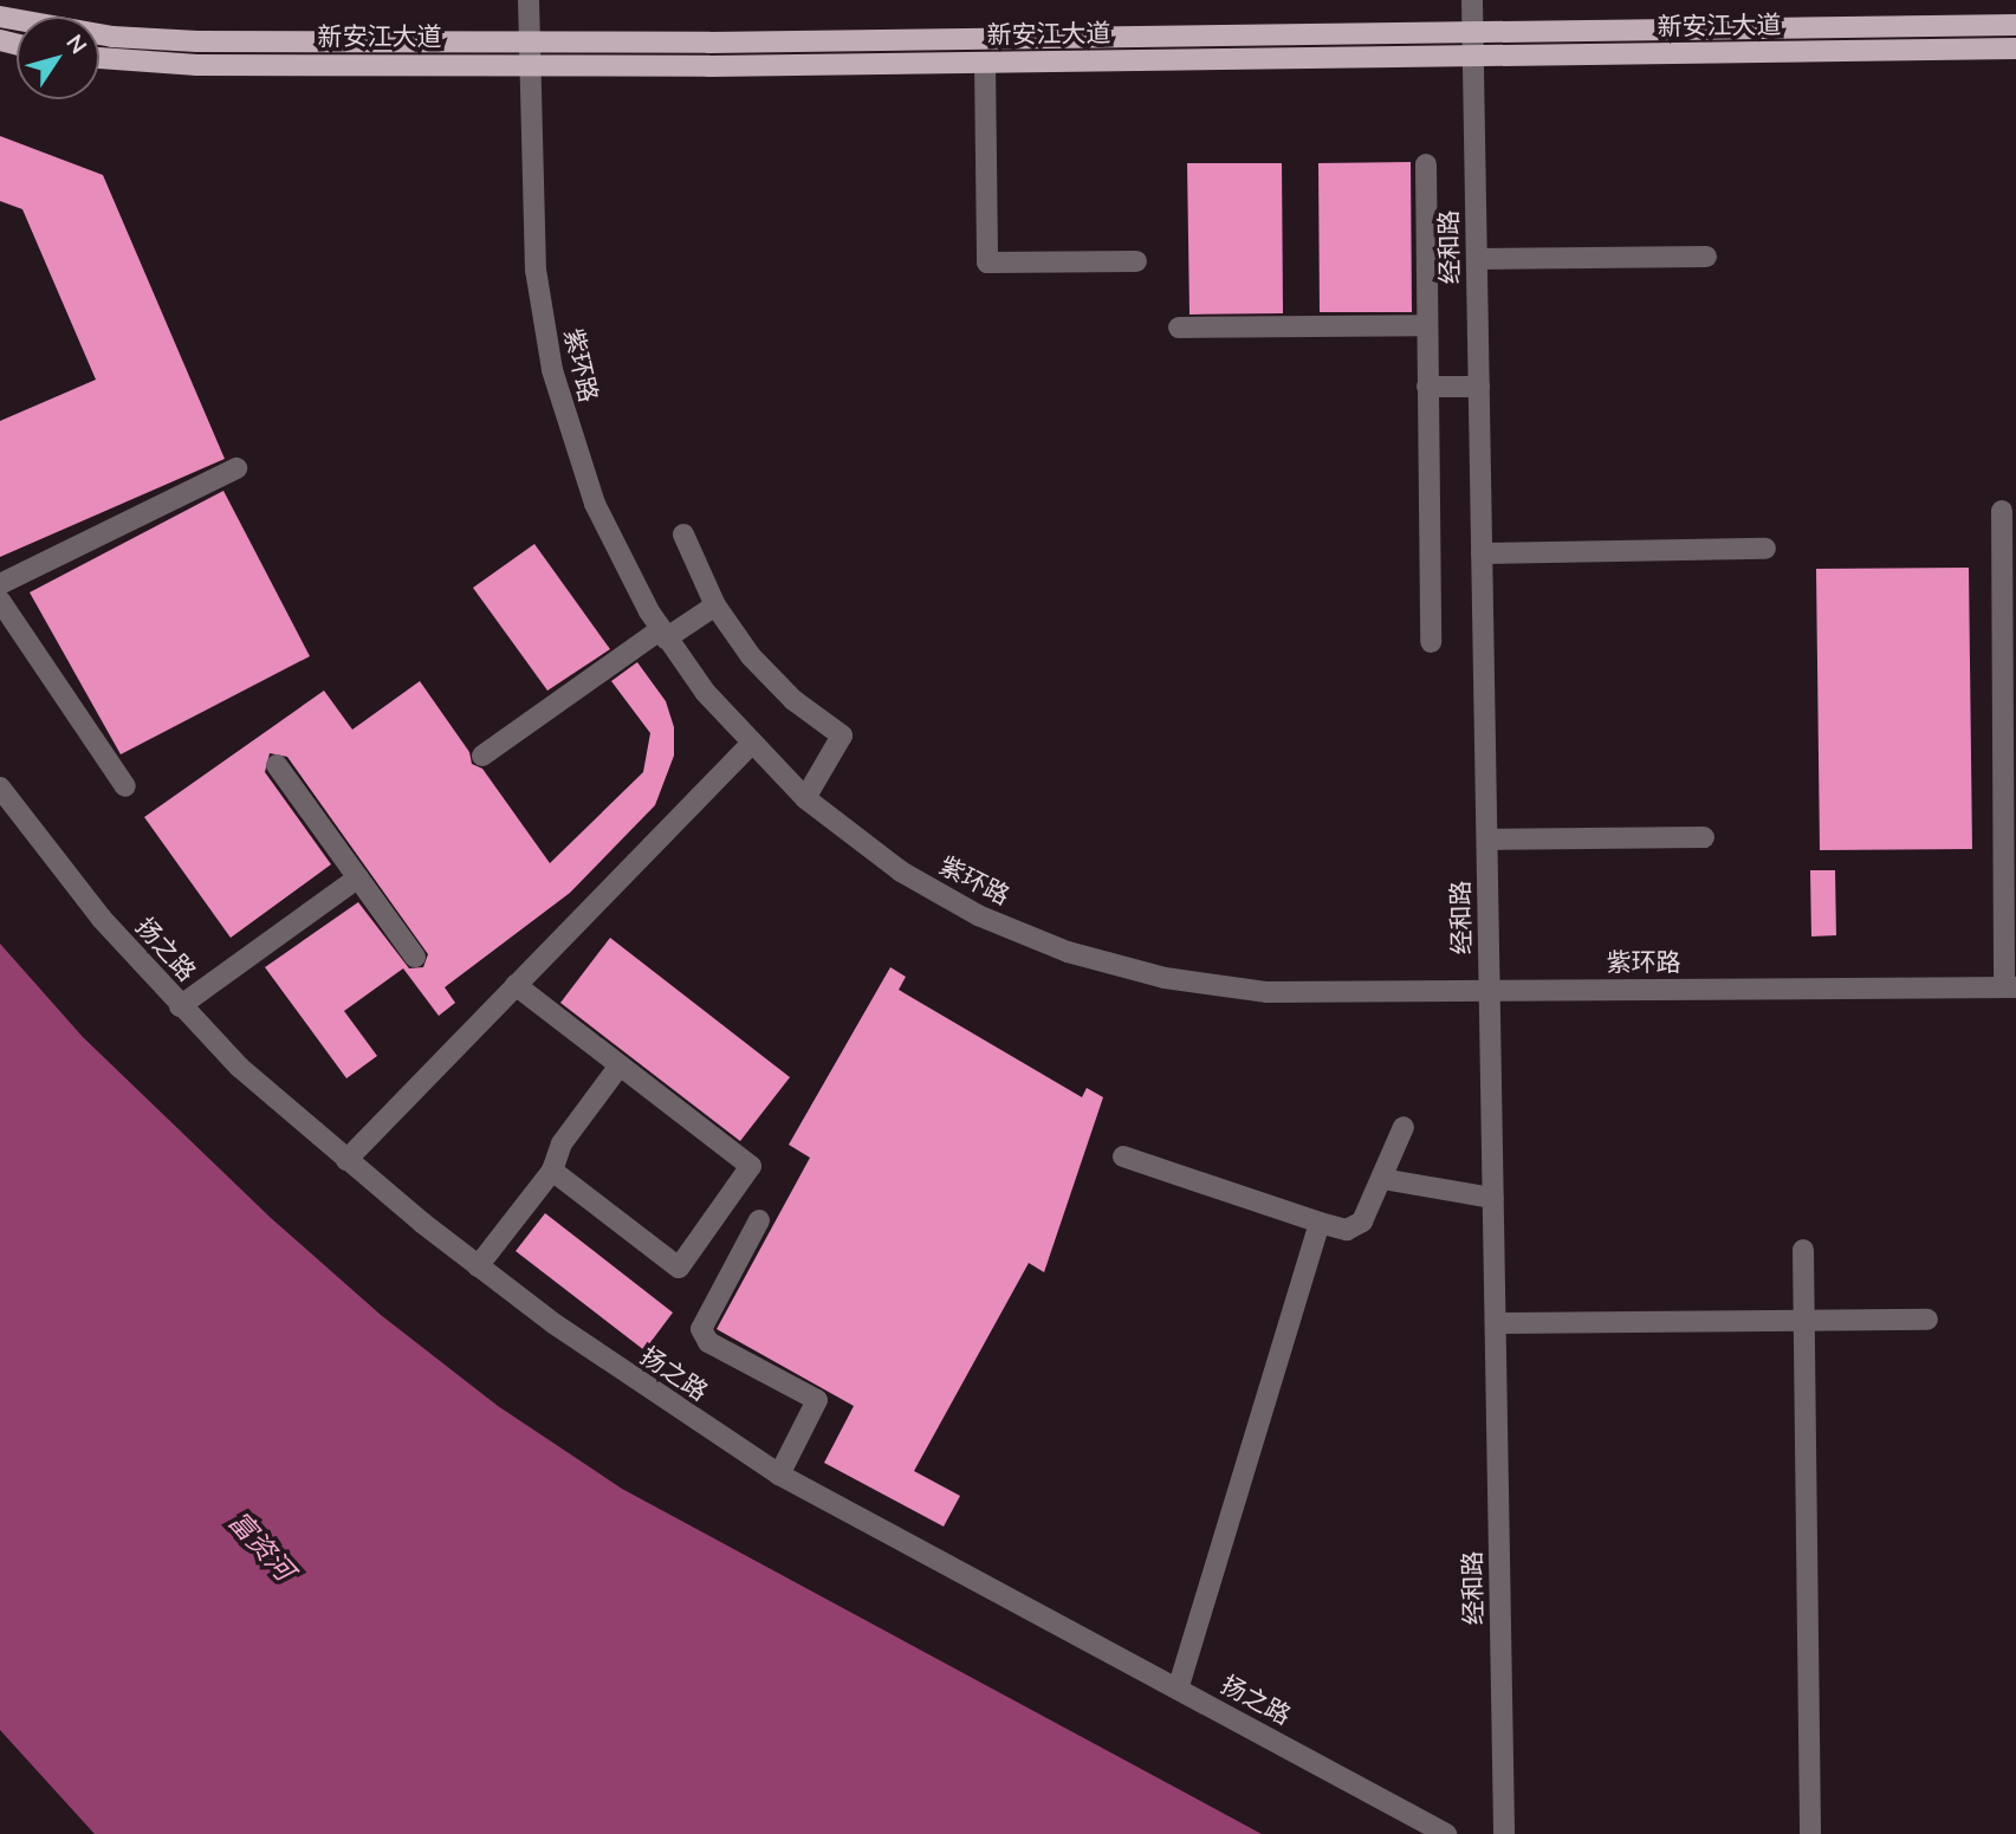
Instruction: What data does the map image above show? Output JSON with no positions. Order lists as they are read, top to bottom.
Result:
{
  "streets": {
    "main road": ["新安江大道"],
    "street": ["经和路", "紫环路", "扬之路"]
  },
  "crossings": [
    ["新安江大道", "经和路"],
    ["新安江大道", "紫环路"],
    ["经和路", "紫环路"]
  ],
  "water": ["富资河"],
  "north": "top right"
}
